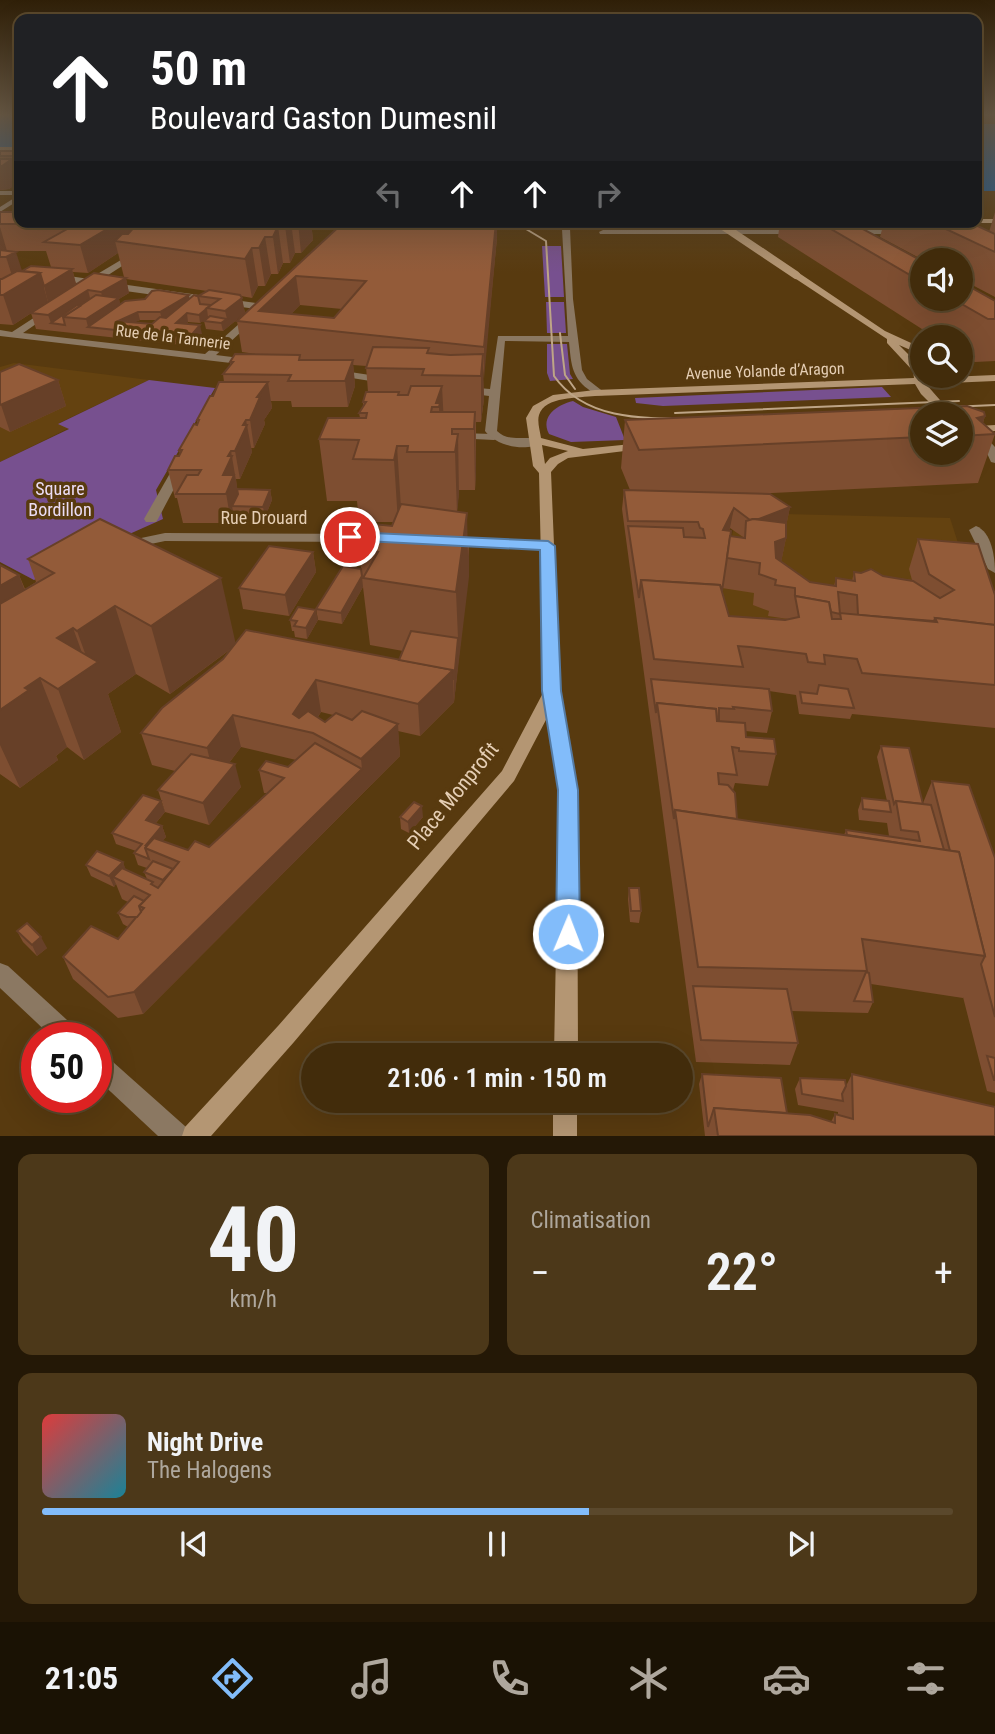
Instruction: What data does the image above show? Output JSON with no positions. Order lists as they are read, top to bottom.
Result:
{
  "streets": {
    "main road": ["Avenue Yolande d’Aragon", "Place Monprofit"],
    "street": ["Rue de la Tannerie", "Rue Drouard"]
  },
  "parks": ["Square Bordillon"],
  "page": {
    "turn": ["50 m", "Boulevard Gaston Dumesnil"],
    "limit": "50",
    "trip": "21:06 · 1 min · 150 m",
    "tile": [
      ["40", "km/h"],
      "Climatisation"
    ],
    "heat": ["−", "22°", "+"],
    "song": ["Night Drive", "The Halogens"],
    "tabs": "21:05"
  }
}
